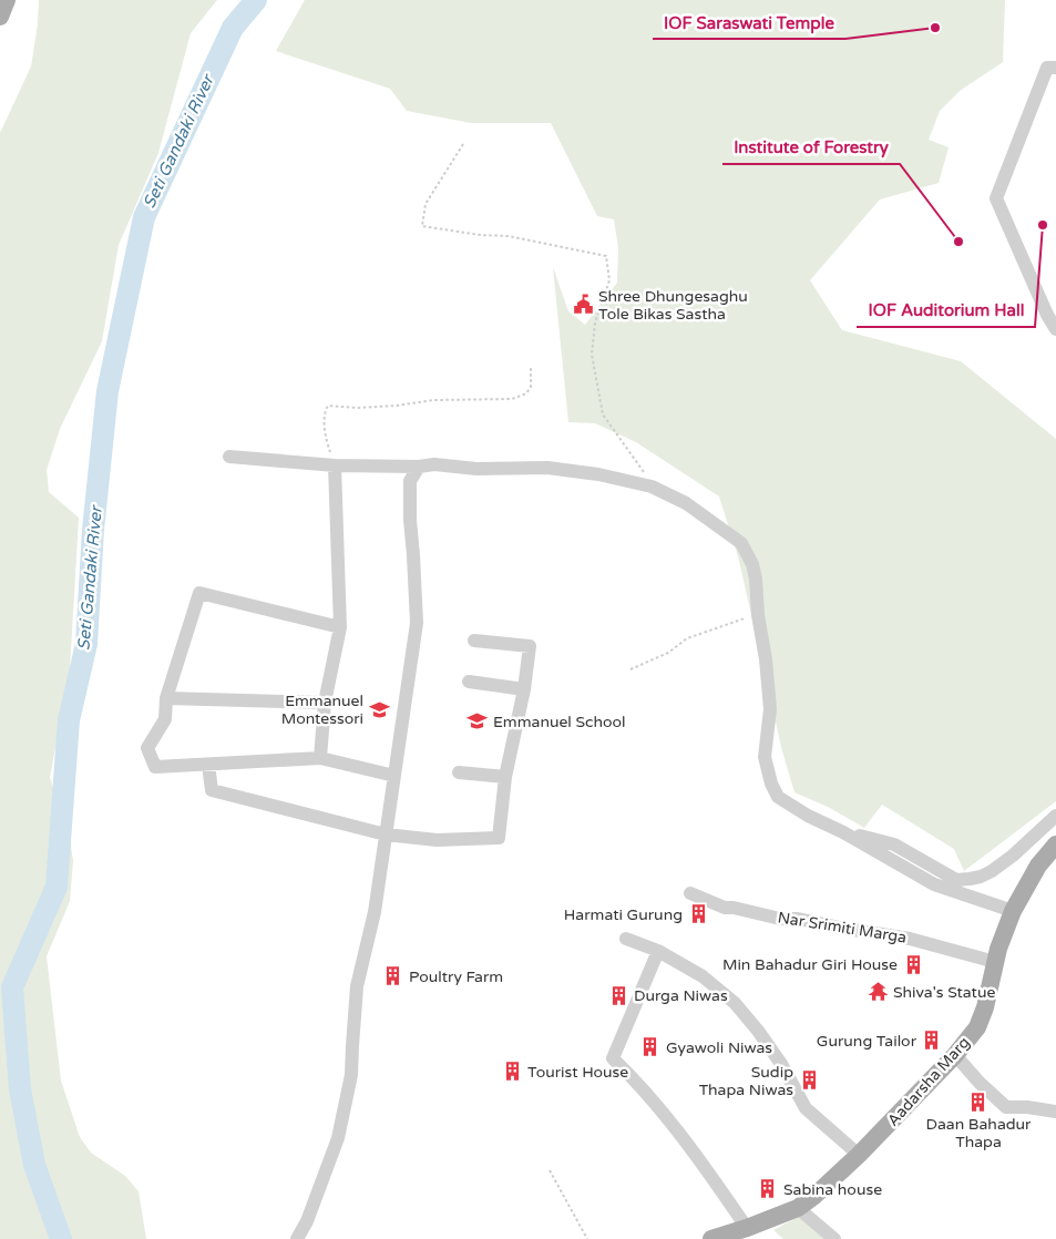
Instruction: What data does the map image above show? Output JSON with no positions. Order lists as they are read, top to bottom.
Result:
{
  "streets": {
    "main road": ["Aadarsha Marg"],
    "street": ["Nar Srimiti Marga"]
  },
  "crossings": [
    ["Nar Srimiti Marga", "Aadarsha Marg"]
  ],
  "water": ["Seti Gandaki River"],
  "places": {
    "other": ["IOF Saraswati Temple", "IOF Auditorium Hall", "Institute of Forestry"],
    "public building": ["Shree Dhungesaghu Tole Bikas Sastha"],
    "school or university": ["Emmanuel Montessori", "Emmanuel School"],
    "building": [
      "Harmati Gurung",
      "Min Bahadur Giri House",
      "Poultry Farm",
      "Durga Niwas",
      "Gurung Tailor",
      "Gyawoli Niwas",
      "Tourist House",
      "Sudip Thapa Niwas",
      "Daan Bahadur Thapa",
      "Sabina house"
    ],
    "temple": ["Shiva's Statue"]
  }
}
